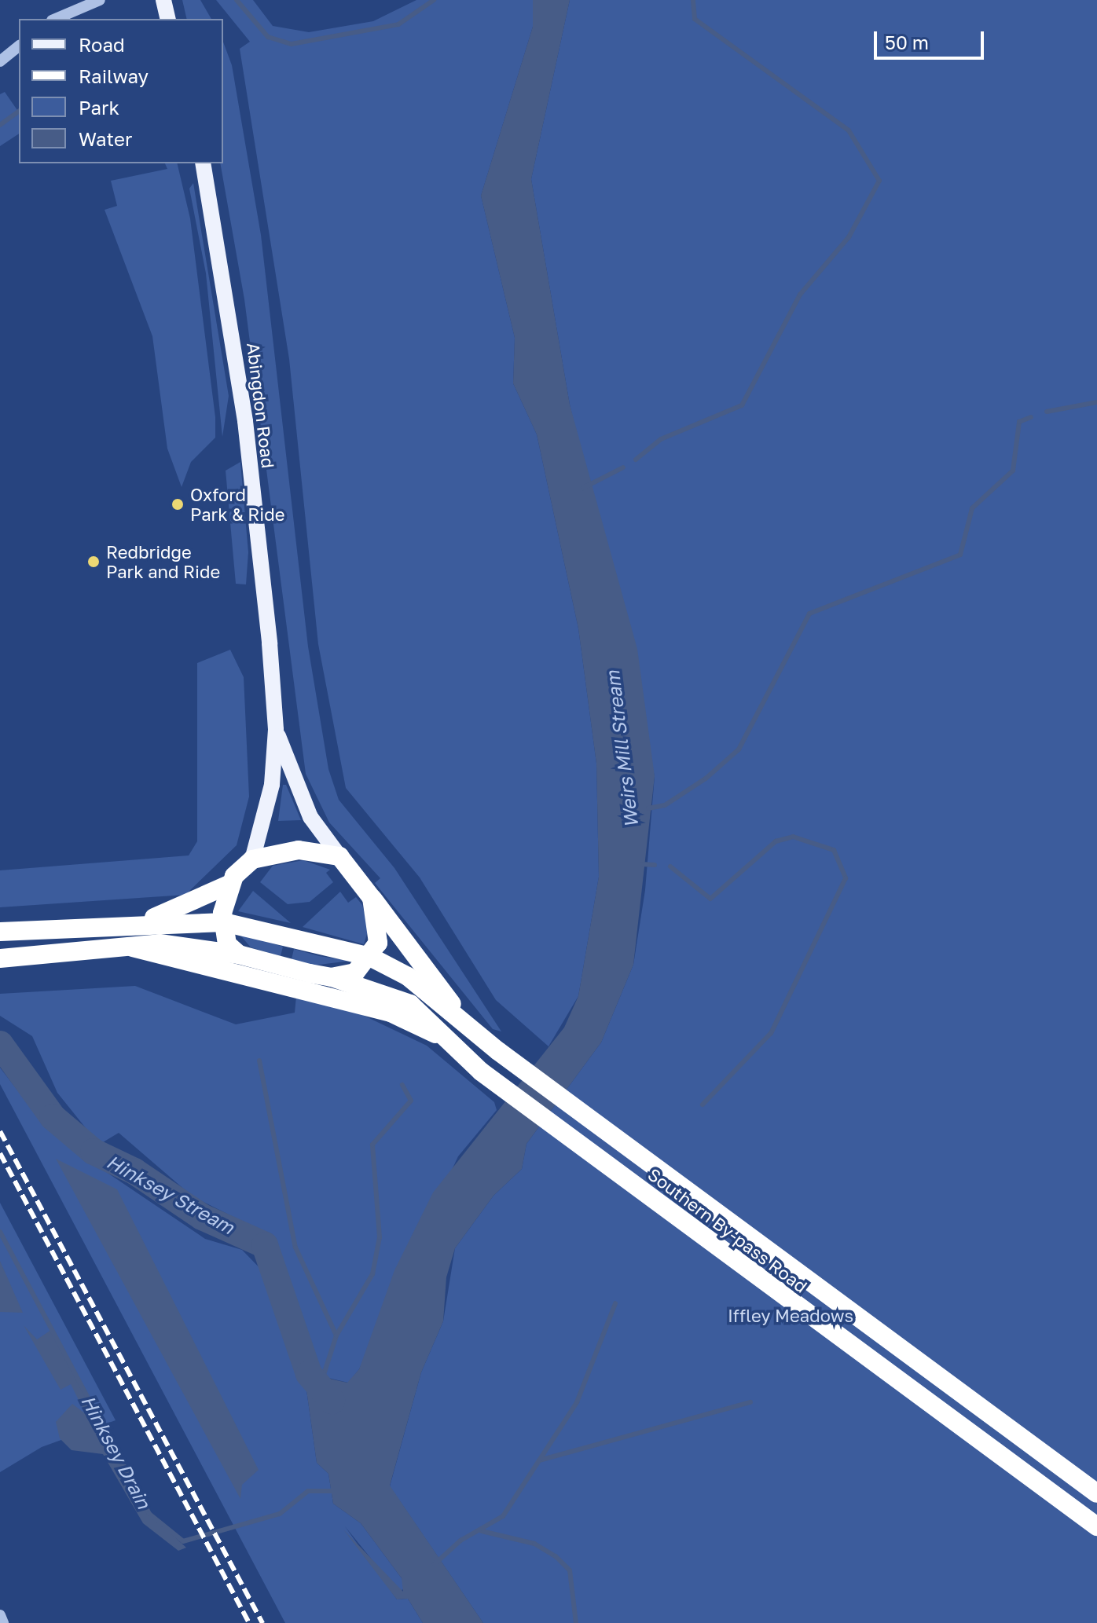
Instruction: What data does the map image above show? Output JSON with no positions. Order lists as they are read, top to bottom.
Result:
{
  "streets": {
    "highway": ["Southern By-pass Road"],
    "main road": ["Abingdon Road"]
  },
  "crossings": [
    ["Abingdon Road", "Southern By-pass Road"]
  ],
  "water": ["Weirs Mill Stream", "Hinksey Stream", "Hinksey Drain"],
  "parks": ["Iffley Meadows"],
  "places": ["Oxford Park & Ride", "Redbridge Park and Ride"],
  "legend": [
    "Road",
    "Railway",
    "Park",
    "Water"
  ],
  "scale_bar": "50 m"
}
